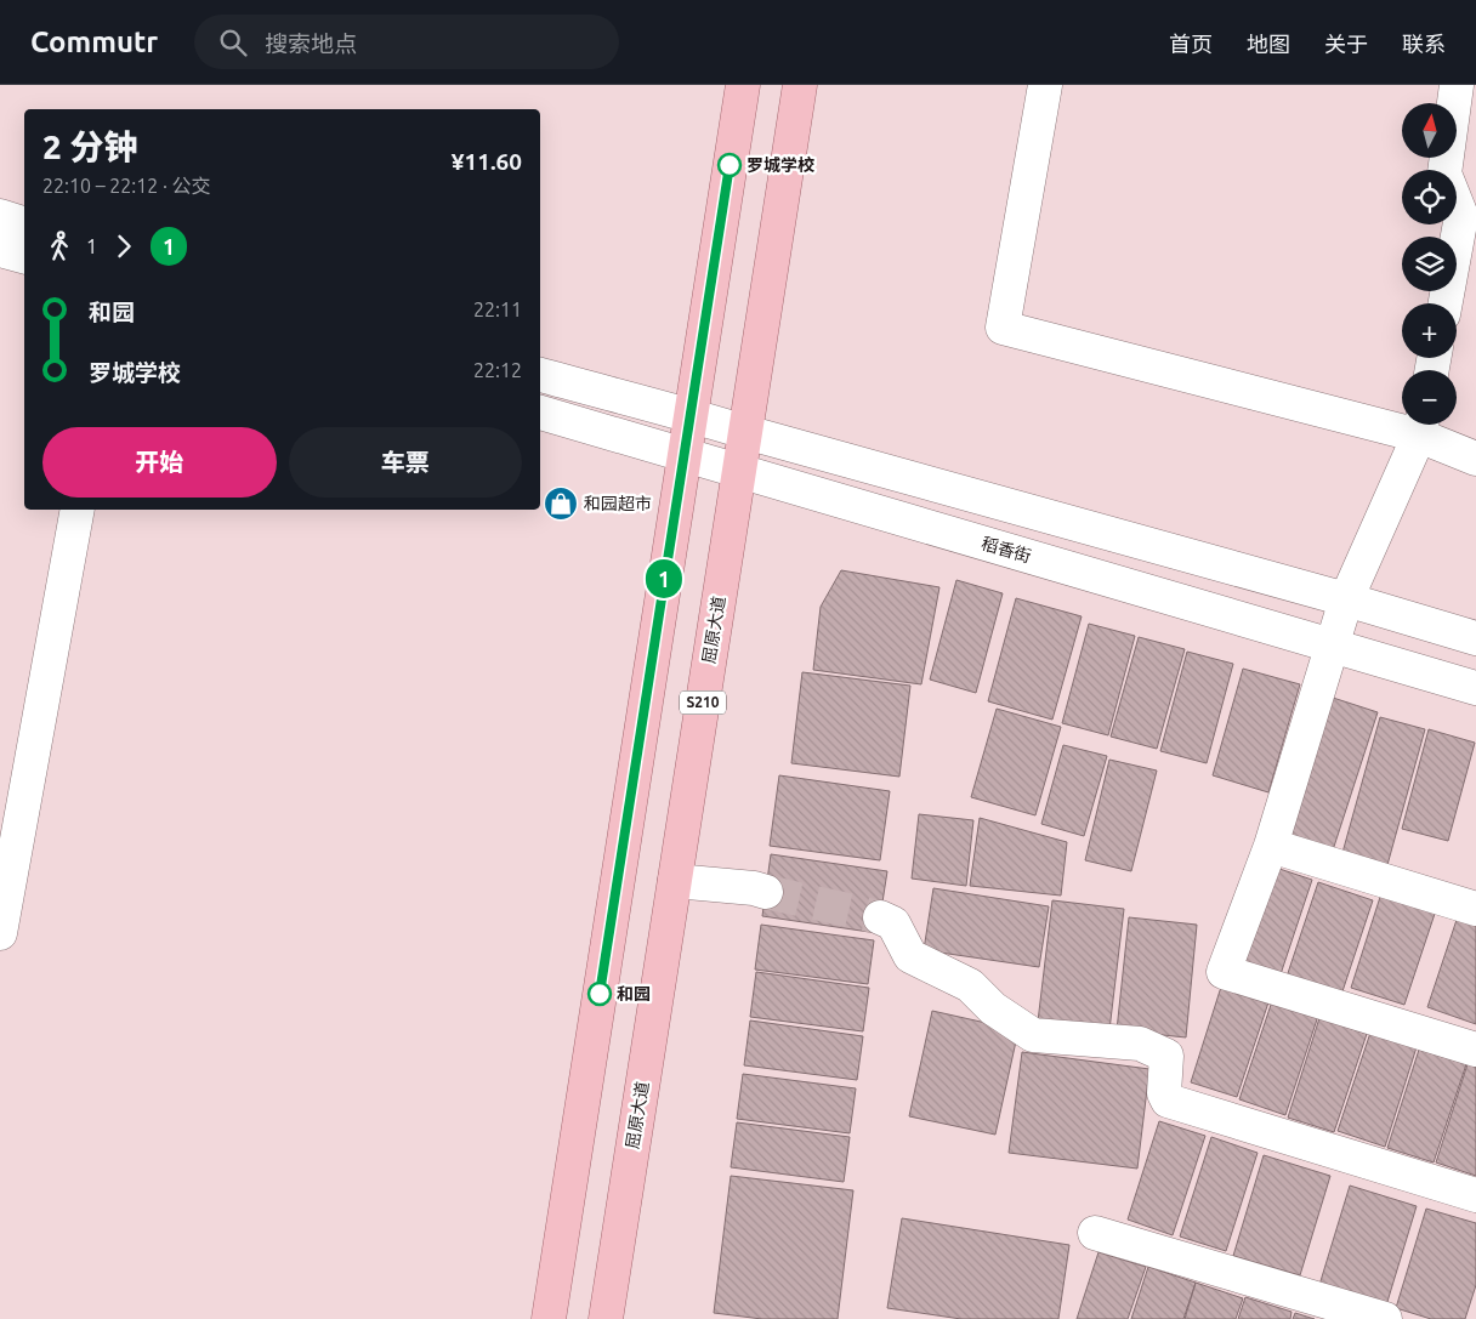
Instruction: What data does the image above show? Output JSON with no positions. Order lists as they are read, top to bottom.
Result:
{
  "streets": {
    "main road": ["屈原大道", "S210"],
    "street": ["稻香街"]
  },
  "crossings": [
    ["稻香街", "屈原大道"]
  ],
  "places": {
    "other": ["罗城学校", "和园"],
    "shop": ["和园超市"]
  },
  "lines": ["bus line 1"],
  "north": "top",
  "page": {
    "header": "Commutr",
    "search": "搜索地点",
    "nav": [
      "首页",
      "地图",
      "关于",
      "联系"
    ],
    "on_map": "1",
    "map_buttons": ["+", "−"],
    "heading": ["2 分钟", "22:10 – 22:12 · 公交", "¥11.60"],
    "legs": ["1", "1"],
    "list": [
      {
        "name": "和园",
        "value": "22:11"
      },
      {
        "name": "罗城学校",
        "value": "22:12"
      }
    ],
    "buttons": ["开始", "车票"]
  }
}
